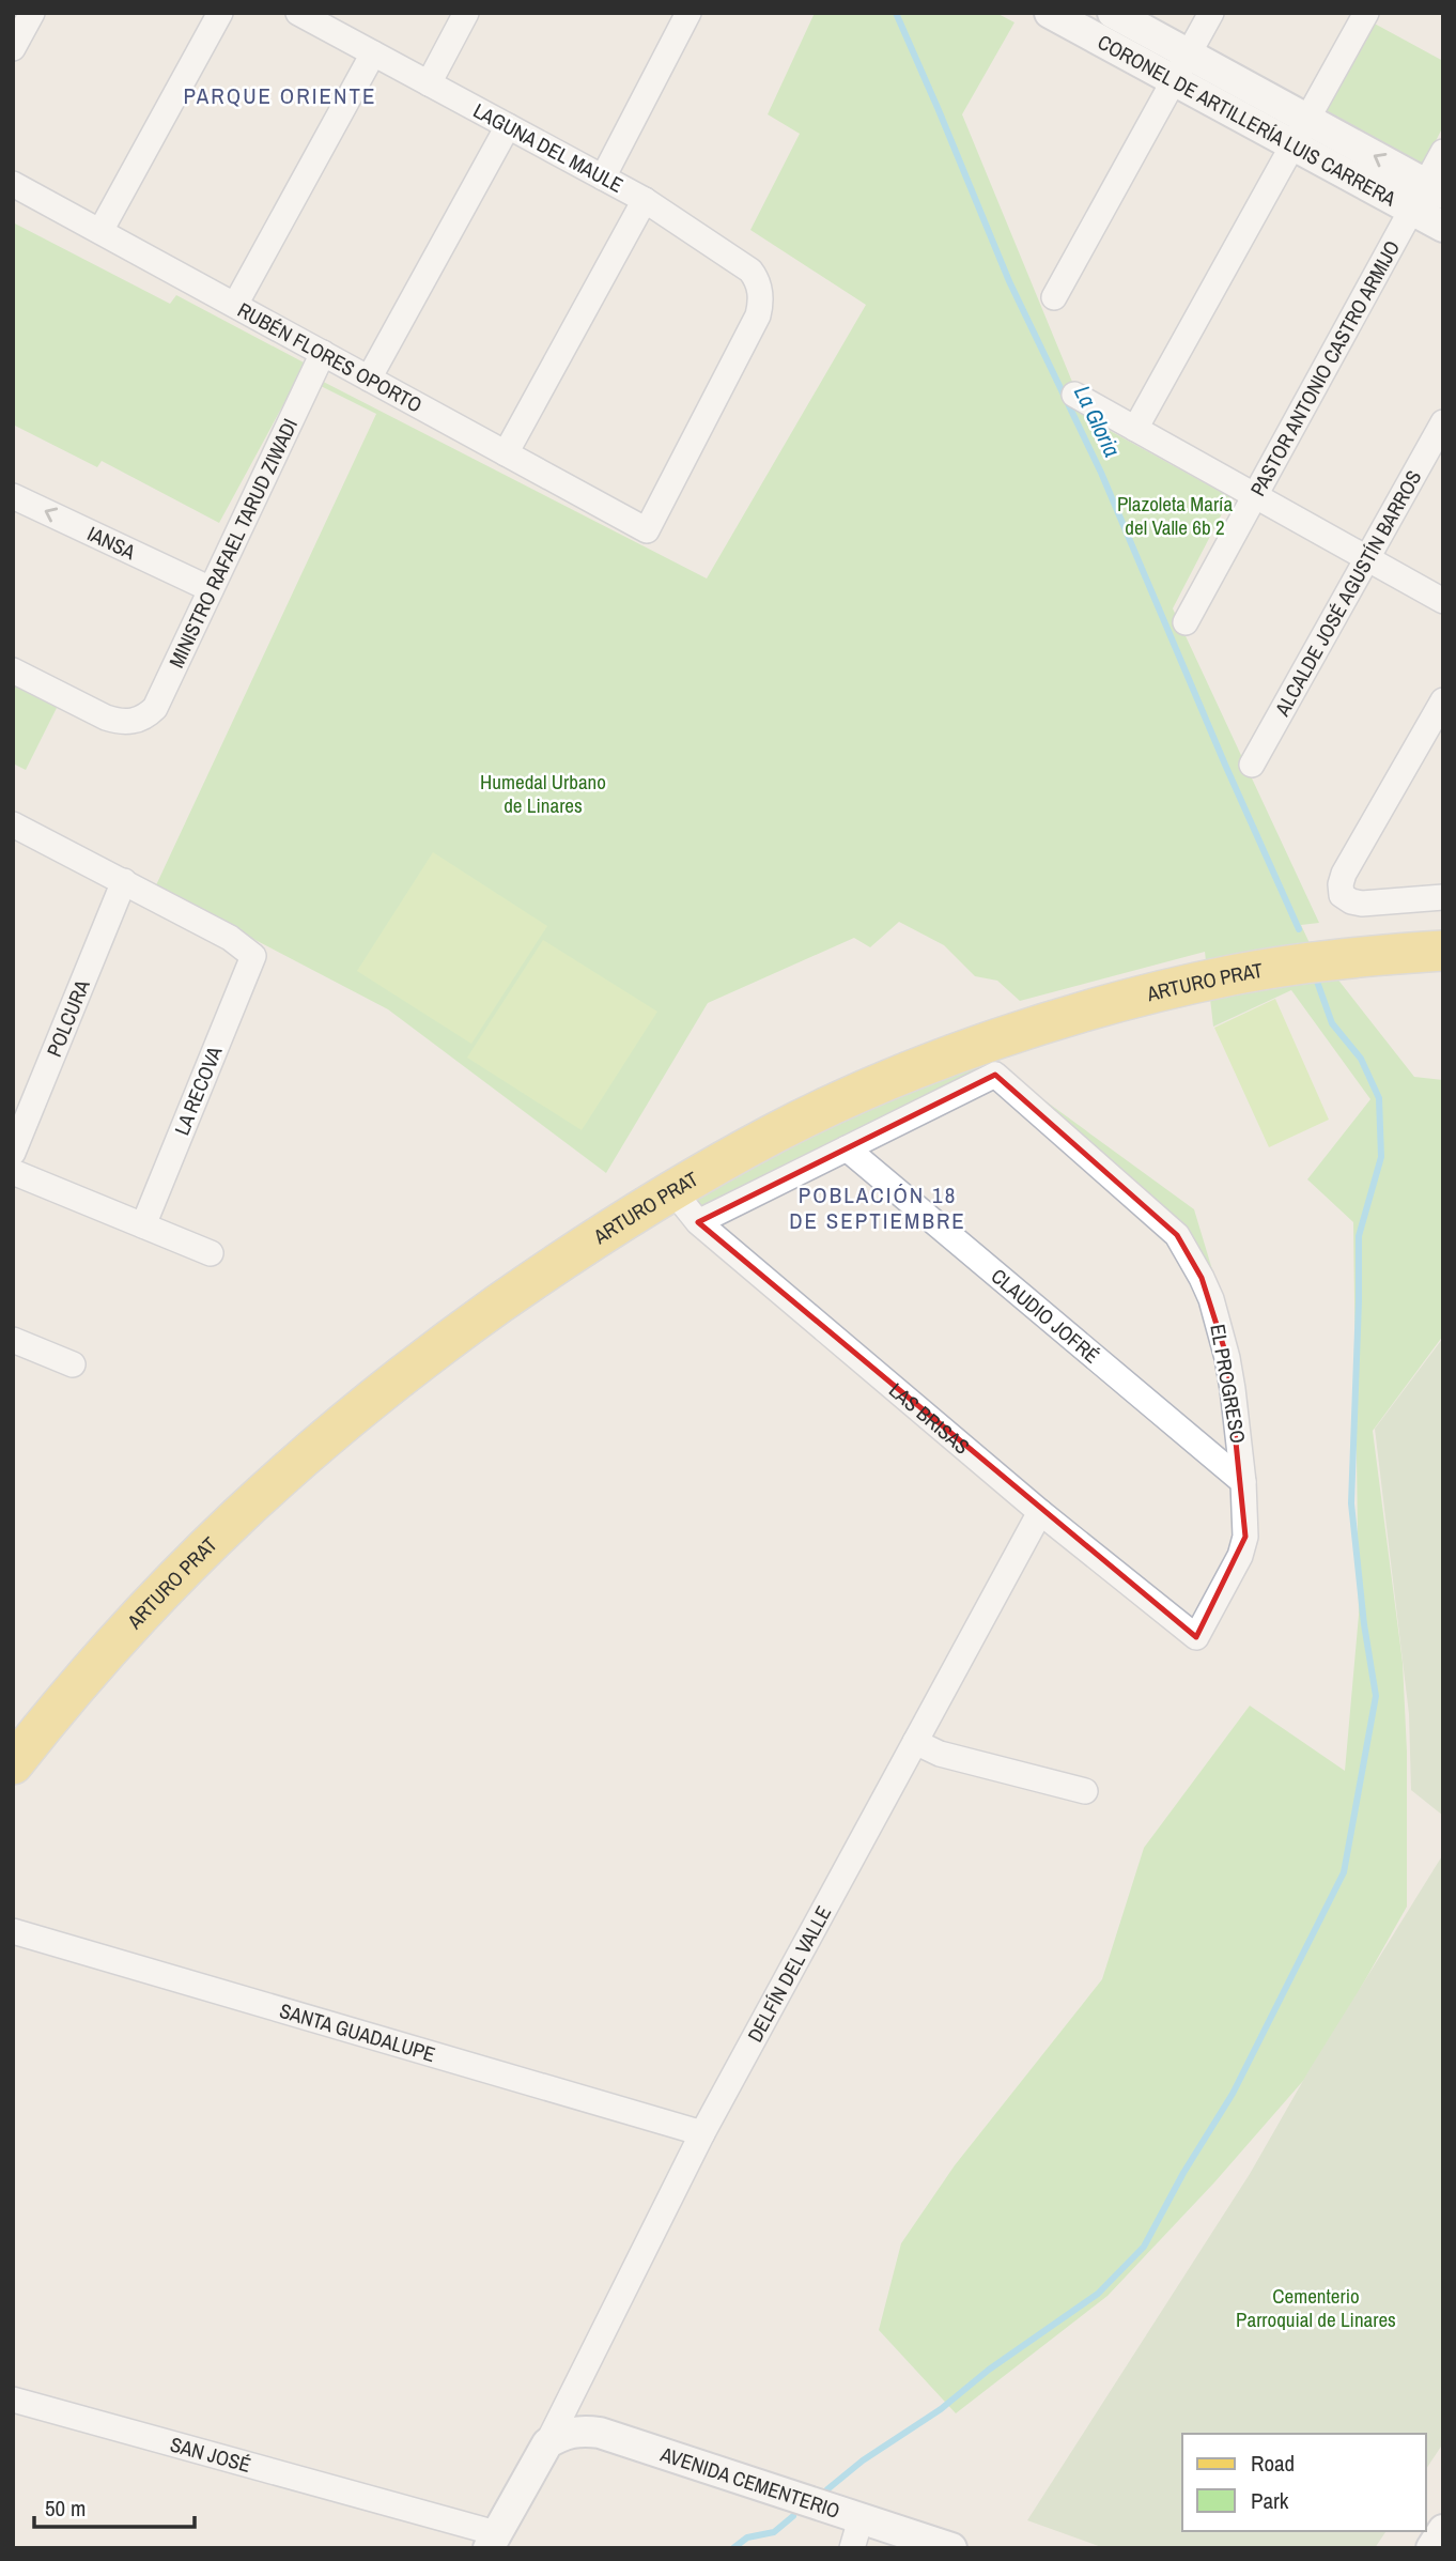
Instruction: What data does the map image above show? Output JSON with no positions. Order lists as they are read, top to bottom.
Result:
{
  "streets": {
    "main road": ["ARTURO PRAT"],
    "street": [
      "CORONEL DE ARTILLERÍA LUIS CARRERA",
      "LAGUNA DEL MAULE",
      "RUBÉN FLORES OPORTO",
      "PASTOR ANTONIO CASTRO ARMIJO",
      "IANSA",
      "MINISTRO RAFAEL TARUD ZIWADI",
      "ALCALDE JOSÉ AGUSTÍN BARROS",
      "POLCURA",
      "LA RECOVA",
      "CLAUDIO JOFRÉ",
      "EL PROGRESO",
      "LAS BRISAS",
      "DELFÍN DEL VALLE",
      "SANTA GUADALUPE",
      "SAN JOSÉ",
      "AVENIDA CEMENTERIO"
    ]
  },
  "crossings": [
    ["CORONEL DE ARTILLERÍA LUIS CARRERA", "PASTOR ANTONIO CASTRO ARMIJO"],
    ["LAGUNA DEL MAULE", "RUBÉN FLORES OPORTO"],
    ["RUBÉN FLORES OPORTO", "MINISTRO RAFAEL TARUD ZIWADI"],
    ["IANSA", "MINISTRO RAFAEL TARUD ZIWADI"],
    ["ARTURO PRAT", "CLAUDIO JOFRÉ"],
    ["ARTURO PRAT", "EL PROGRESO"],
    ["ARTURO PRAT", "LAS BRISAS"],
    ["POLCURA", "LA RECOVA"],
    ["CLAUDIO JOFRÉ", "EL PROGRESO"],
    ["EL PROGRESO", "LAS BRISAS"],
    ["LAS BRISAS", "DELFÍN DEL VALLE"],
    ["DELFÍN DEL VALLE", "SANTA GUADALUPE"],
    ["DELFÍN DEL VALLE", "AVENIDA CEMENTERIO"]
  ],
  "one_way": ["IANSA"],
  "districts": ["PARQUE ORIENTE", "POBLACIÓN 18 DE SEPTIEMBRE"],
  "water": ["La Gloria"],
  "parks": ["Plazoleta María del Valle 6b 2", "Humedal Urbano de Linares", "Cementerio Parroquial de Linares"],
  "legend": ["Road", "Park"],
  "scale_bar": "50 m"
}
